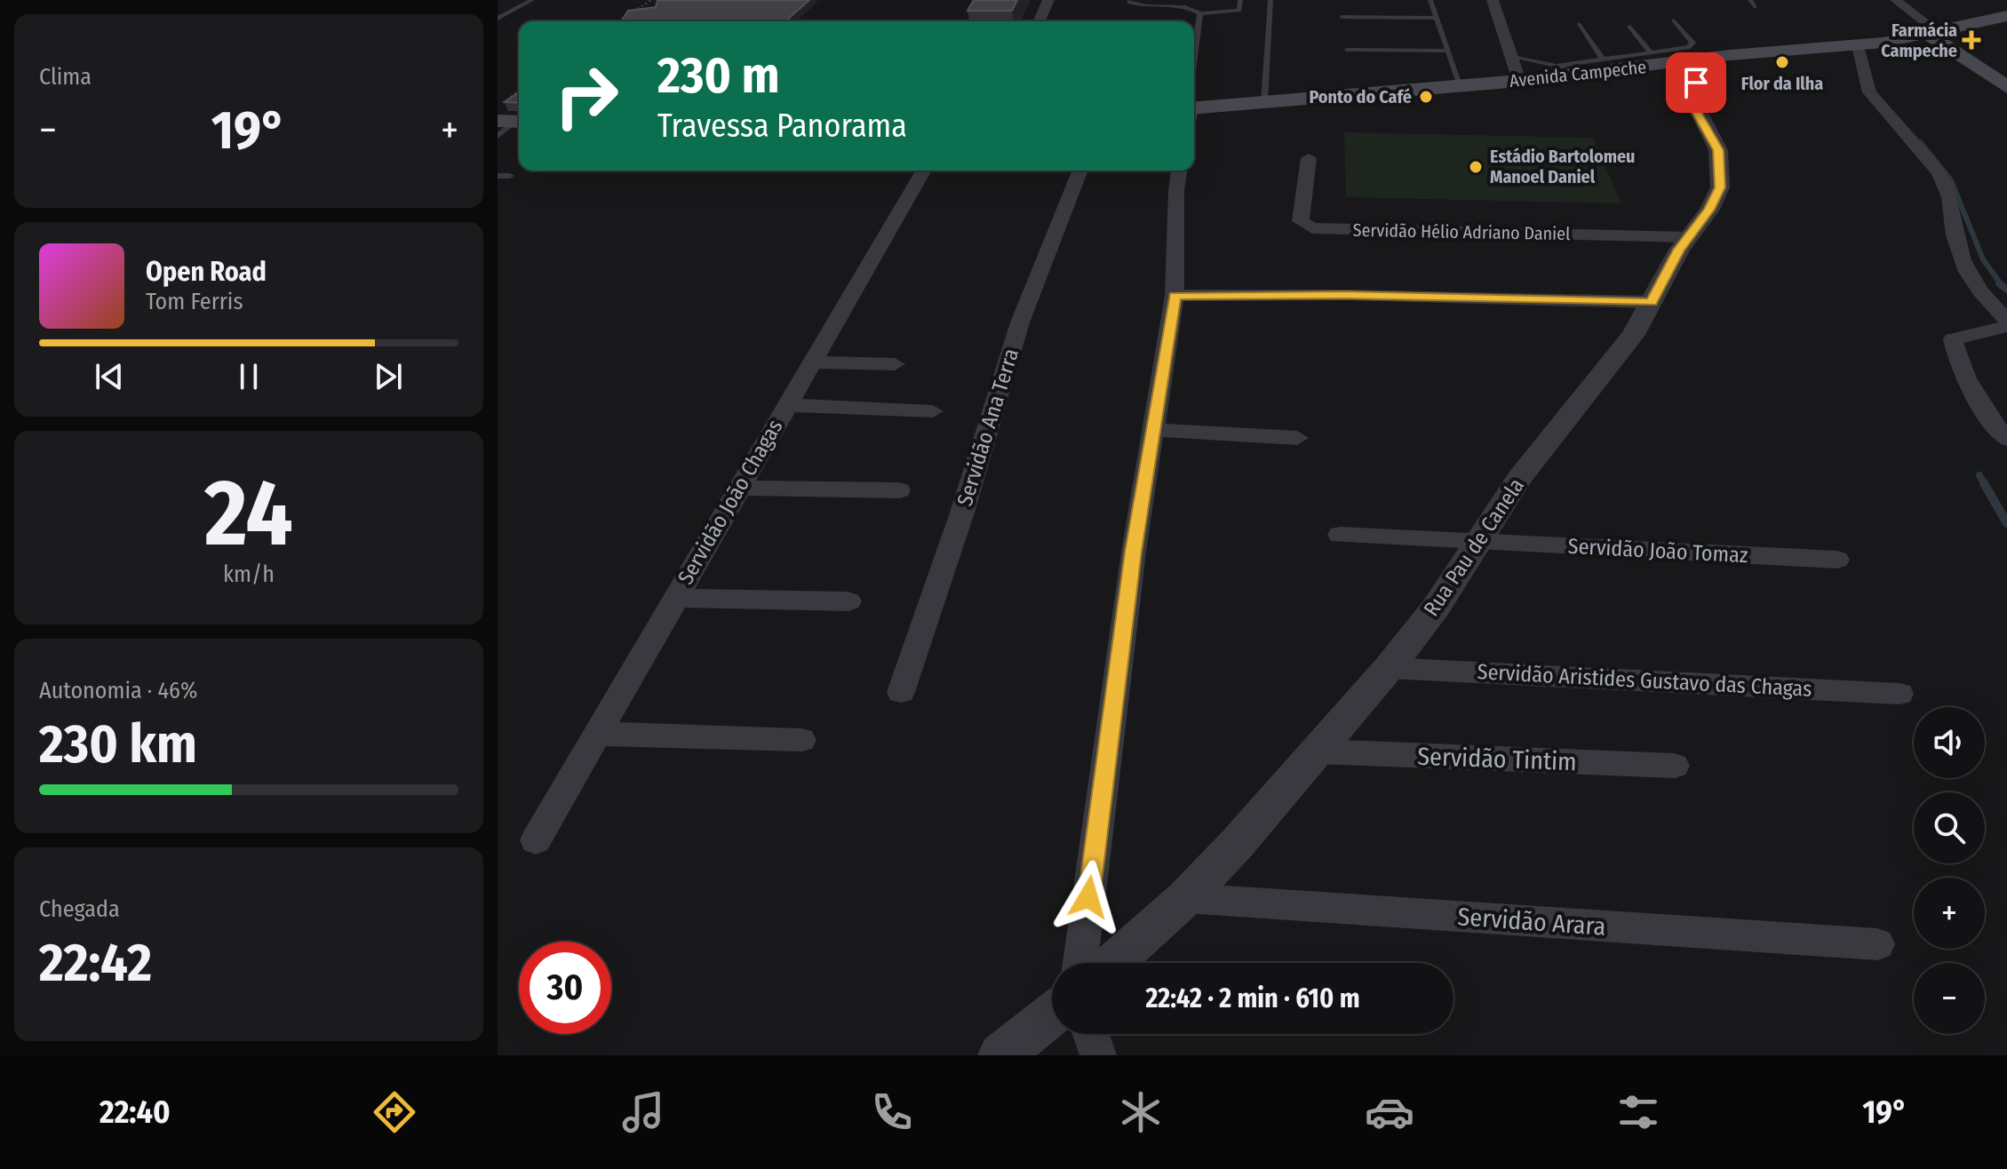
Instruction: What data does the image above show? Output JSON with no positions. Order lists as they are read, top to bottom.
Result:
{
  "streets": {
    "main road": ["Avenida Campeche"],
    "street": [
      "Servidão Hélio Adriano Daniel",
      "Servidão Ana Terra",
      "Servidão João Chagas",
      "Rua Pau de Canela",
      "Servidão João Tomaz",
      "Servidão Aristides Gustavo das Chagas",
      "Servidão Tintim",
      "Servidão Arara"
    ]
  },
  "crossings": [
    ["Avenida Campeche", "Rua Pau de Canela"],
    ["Servidão Hélio Adriano Daniel", "Rua Pau de Canela"],
    ["Rua Pau de Canela", "Servidão João Tomaz"],
    ["Rua Pau de Canela", "Servidão Aristides Gustavo das Chagas"],
    ["Rua Pau de Canela", "Servidão Tintim"],
    ["Rua Pau de Canela", "Servidão Arara"]
  ],
  "places": {
    "health": ["Farmácia Campeche"],
    "other": ["Flor da Ilha", "Ponto do Café", "Estádio Bartolomeu Manoel Daniel"]
  },
  "page": {
    "tile": [
      "Clima",
      ["24", "km/h"],
      ["Autonomia · 46%", "230 km"],
      ["Chegada", "22:42"]
    ],
    "turn": ["230 m", "Travessa Panorama"],
    "heat": ["−", "19°", "+"],
    "song": ["Open Road", "Tom Ferris"],
    "map_buttons": ["+", "−"],
    "limit": "30",
    "trip": "22:42 · 2 min · 610 m",
    "tabs": ["22:40", "19°"]
  }
}
